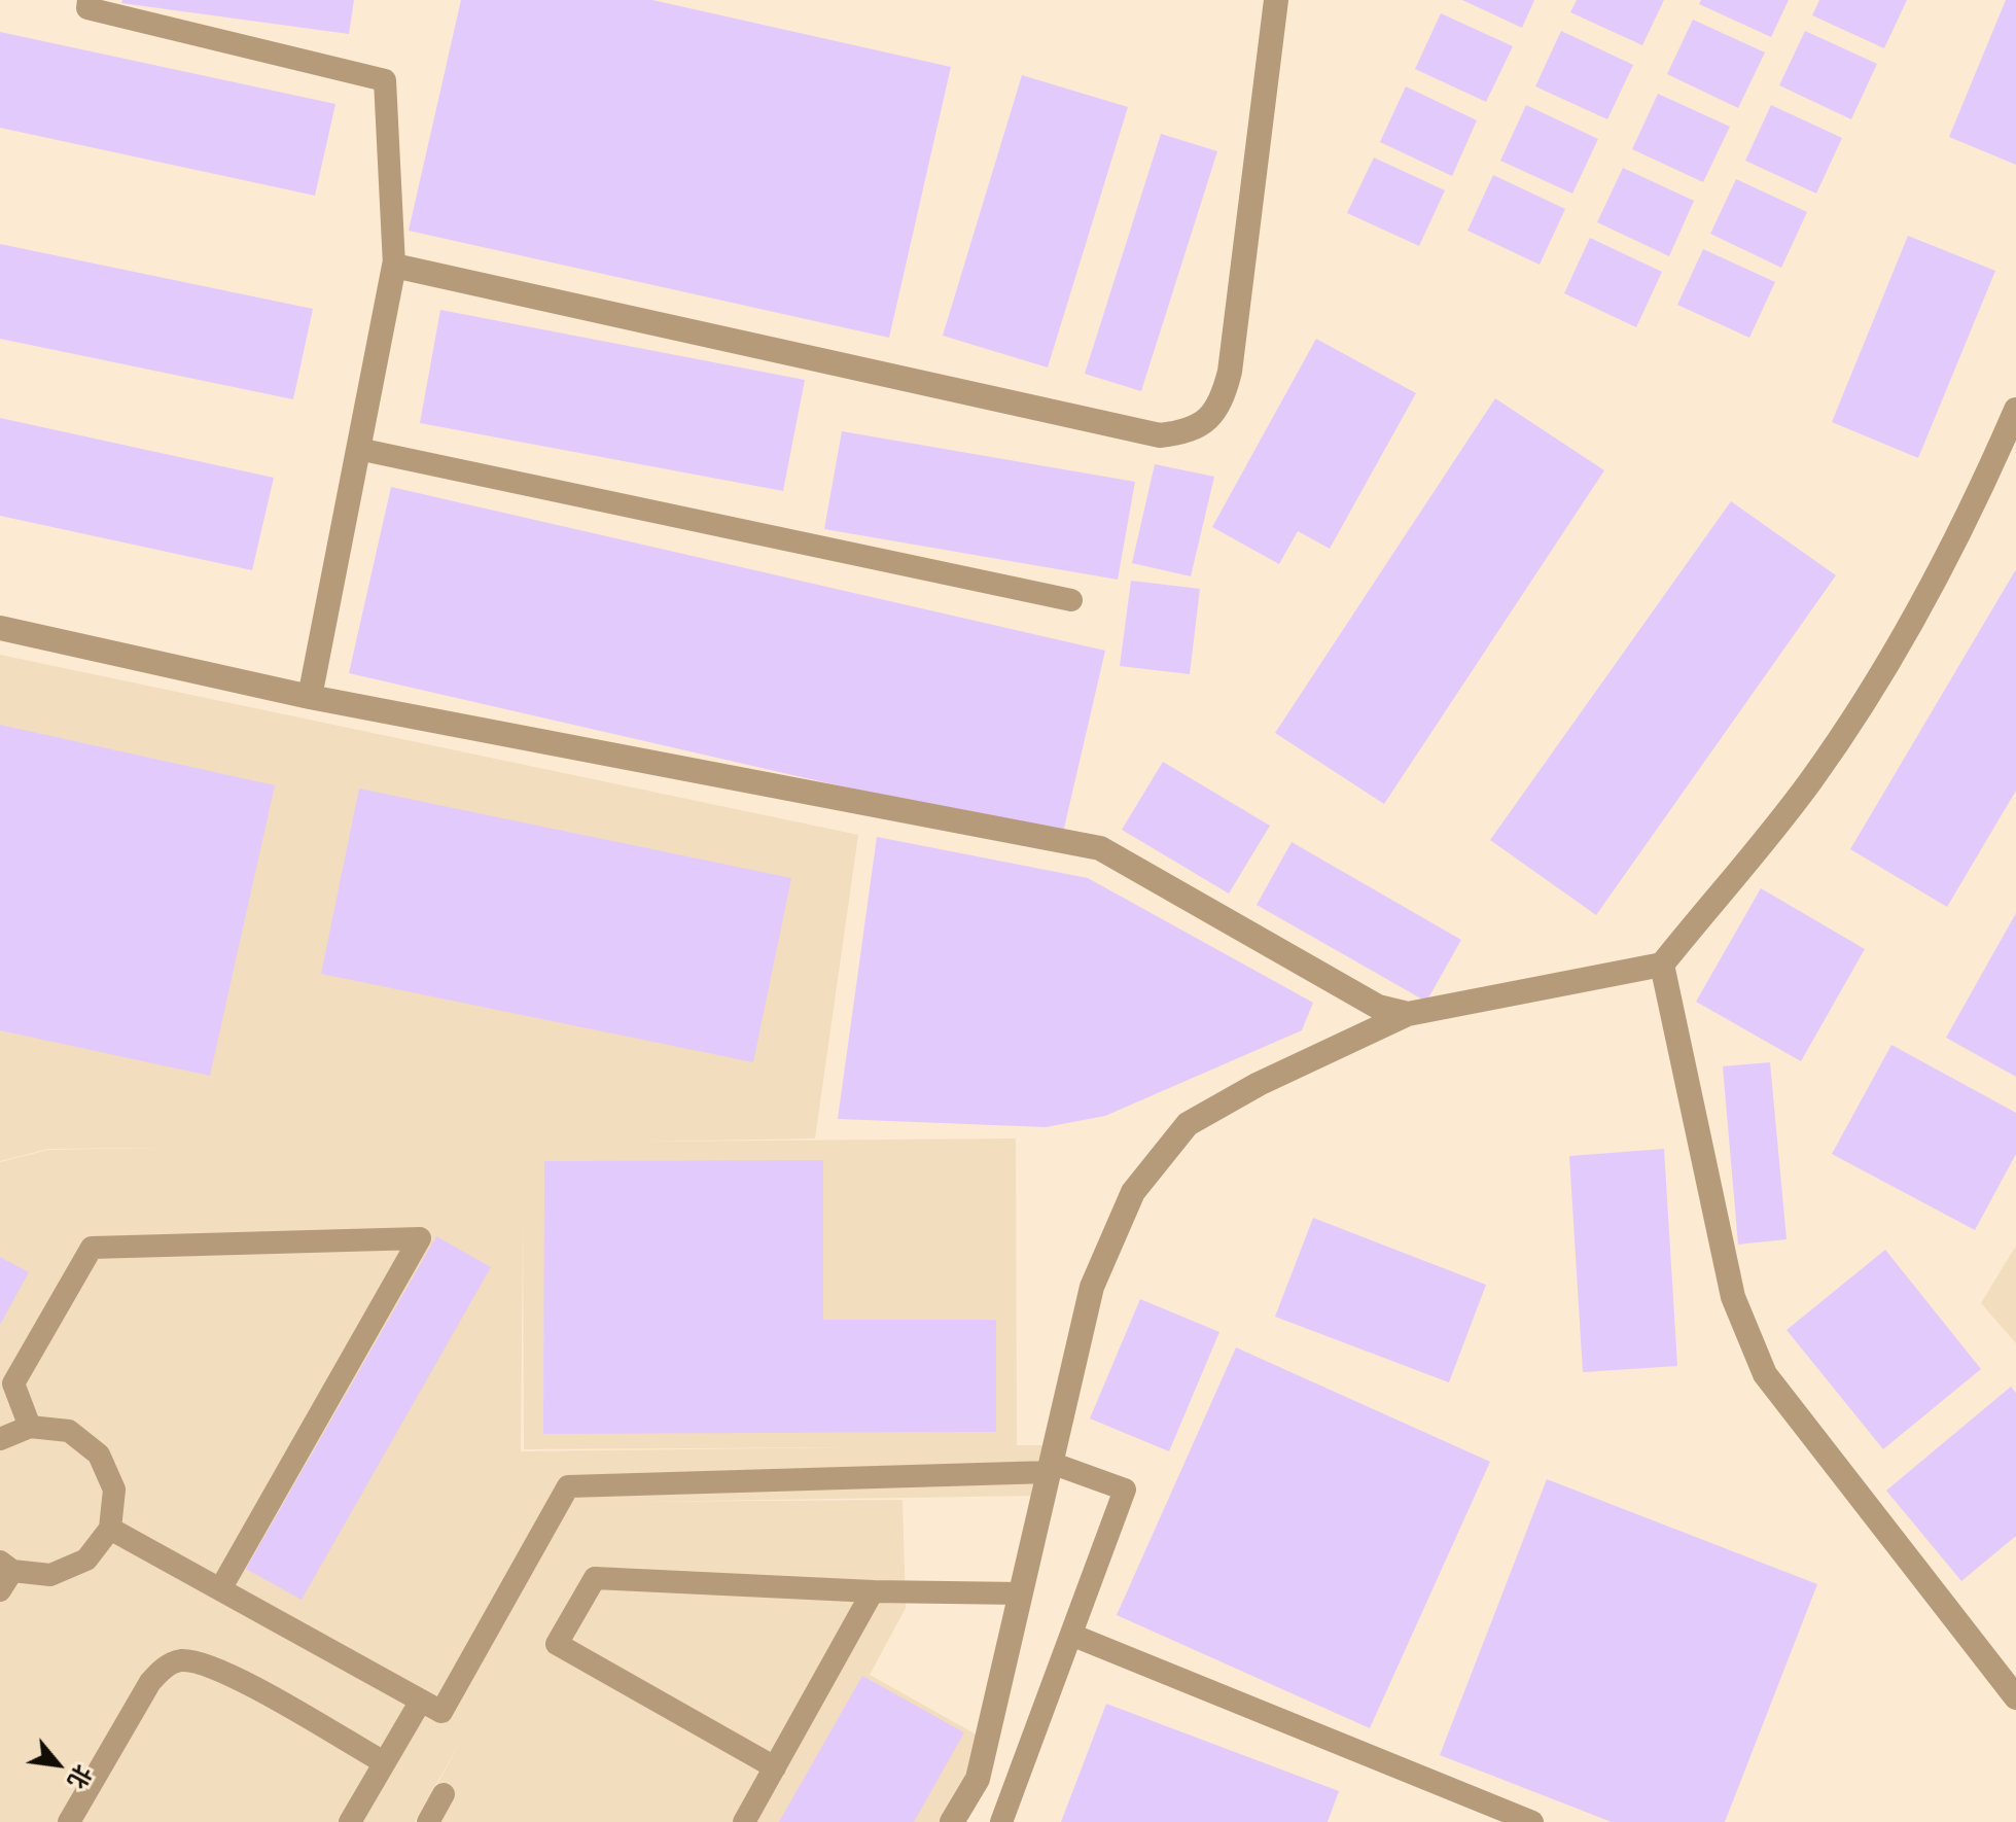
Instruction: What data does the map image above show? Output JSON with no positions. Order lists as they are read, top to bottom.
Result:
{
  "north": "bottom right"
}
